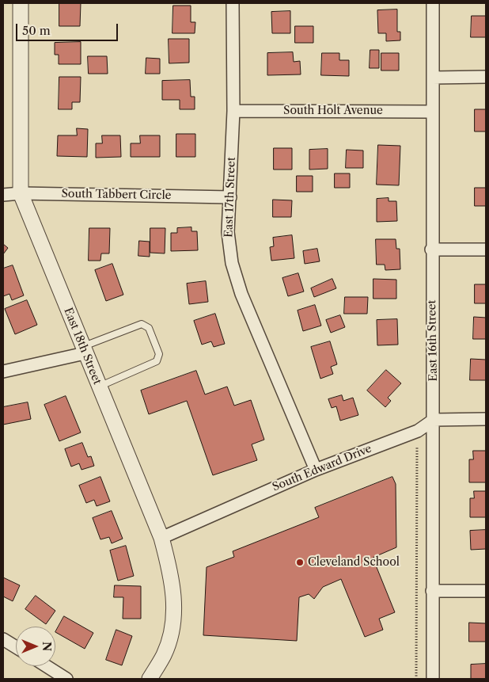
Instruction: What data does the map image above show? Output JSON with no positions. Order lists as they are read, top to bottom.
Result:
{
  "streets": {
    "street": [
      "South Holt Avenue",
      "South Tabbert Circle",
      "East 17th Street",
      "East 16th Street",
      "East 18th Street",
      "South Edward Drive"
    ]
  },
  "crossings": [
    ["South Holt Avenue", "East 17th Street"],
    ["South Holt Avenue", "East 16th Street"],
    ["South Tabbert Circle", "East 17th Street"],
    ["South Tabbert Circle", "East 18th Street"],
    ["East 17th Street", "South Edward Drive"],
    ["East 16th Street", "South Edward Drive"],
    ["East 18th Street", "South Edward Drive"]
  ],
  "places": ["Cleveland School"],
  "scale_bar": "50 m",
  "north": "right"
}
